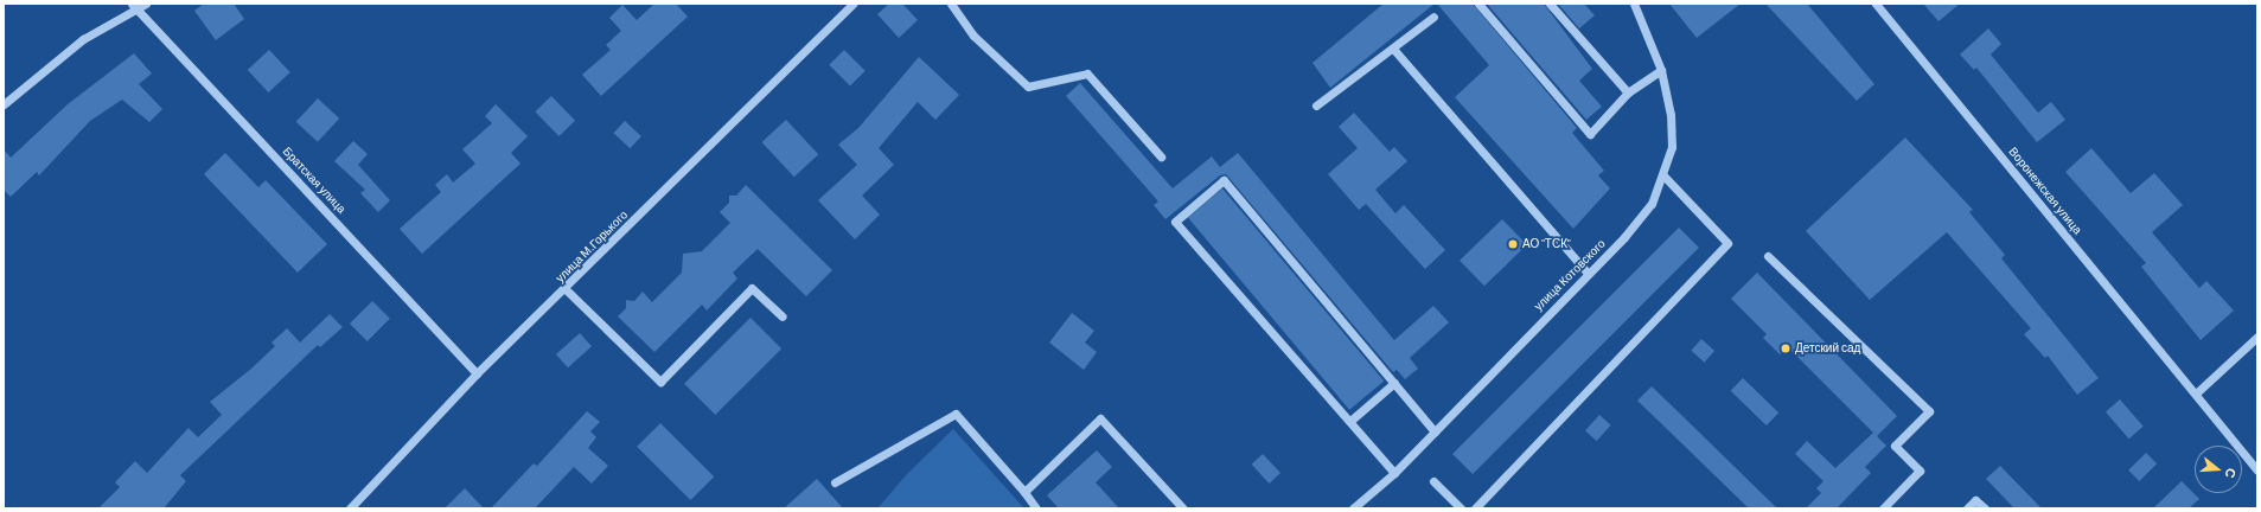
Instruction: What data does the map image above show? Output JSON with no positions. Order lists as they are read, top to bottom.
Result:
{
  "streets": {
    "street": [
      "Братская улица",
      "Воронежская улица",
      "улица М.Горького",
      "улица Котовского"
    ]
  },
  "crossings": [
    ["Братская улица", "улица М.Горького"]
  ],
  "places": ["АО \"ТСК\"", "Детский сад"],
  "north": "right"
}
